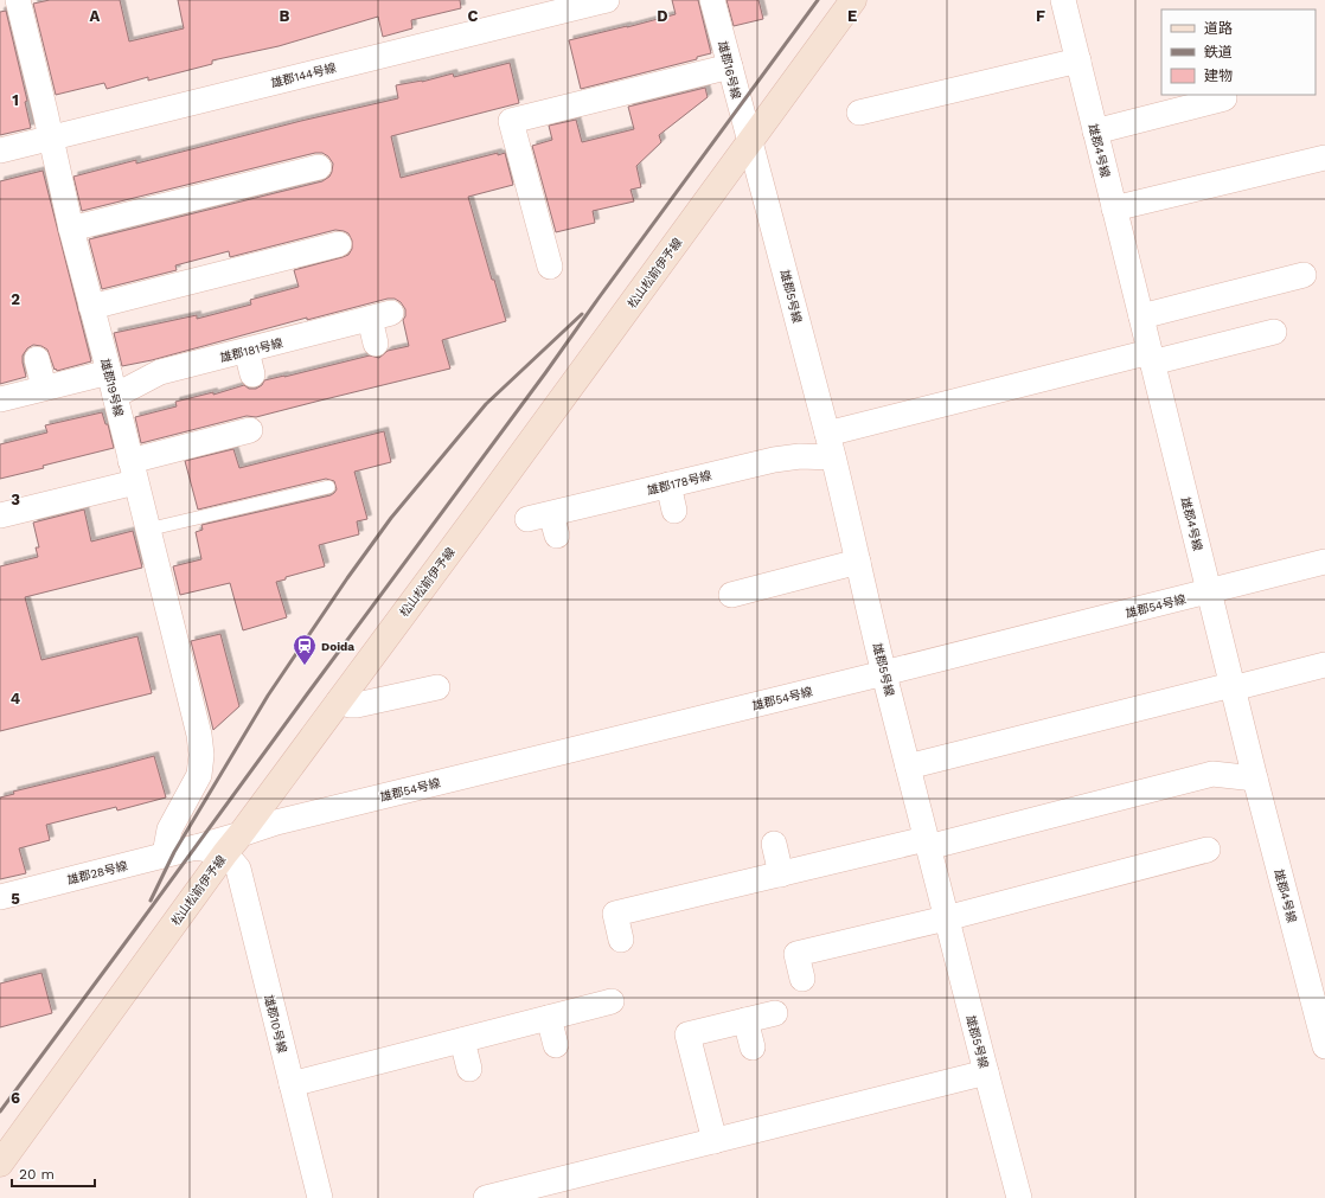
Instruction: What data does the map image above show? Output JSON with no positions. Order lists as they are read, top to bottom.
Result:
{
  "streets": {
    "main road": ["松山松前伊予線"],
    "street": [
      "雄郡16号線",
      "雄郡144号線",
      "雄郡4号線",
      "雄郡5号線",
      "雄郡181号線",
      "雄郡19号線",
      "雄郡178号線",
      "雄郡54号線",
      "雄郡28号線",
      "雄郡10号線"
    ]
  },
  "crossings": [
    ["雄郡16号線", "松山松前伊予線"],
    ["雄郡16号線", "雄郡5号線"],
    ["雄郡144号線", "雄郡19号線"],
    ["雄郡4号線", "雄郡54号線"],
    ["松山松前伊予線", "雄郡5号線"],
    ["松山松前伊予線", "雄郡54号線"],
    ["松山松前伊予線", "雄郡28号線"],
    ["松山松前伊予線", "雄郡10号線"],
    ["雄郡5号線", "雄郡178号線"],
    ["雄郡5号線", "雄郡54号線"],
    ["雄郡181号線", "雄郡19号線"],
    ["雄郡19号線", "雄郡28号線"],
    ["雄郡54号線", "雄郡28号線"],
    ["雄郡54号線", "雄郡10号線"],
    ["雄郡28号線", "雄郡10号線"]
  ],
  "places": {
    "station": ["Doida"]
  },
  "legend": ["道路", "鉄道", "建物"],
  "scale_bar": "20 m",
  "grid": {
    "columns": [
      "A",
      "B",
      "C",
      "D",
      "E",
      "F"
    ],
    "rows": [
      "1",
      "2",
      "3",
      "4",
      "5",
      "6"
    ]
  }
}
